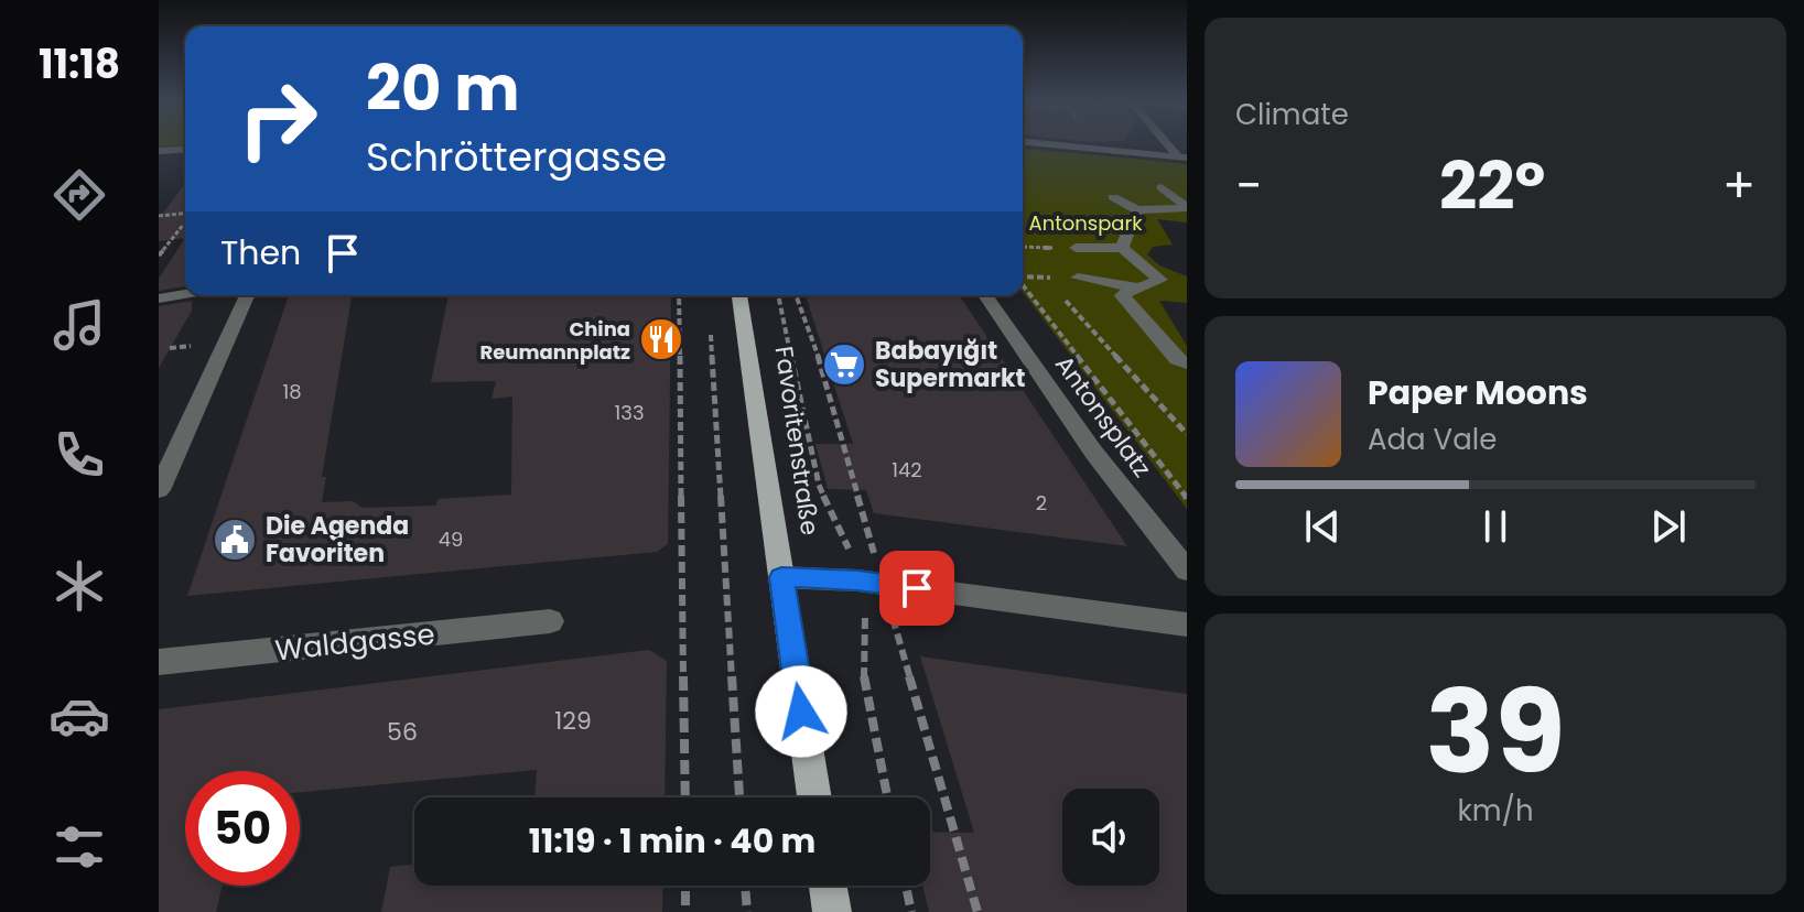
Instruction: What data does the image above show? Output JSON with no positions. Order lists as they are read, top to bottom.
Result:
{
  "streets": {
    "main road": ["Favoritenstraße"],
    "street": ["Antonsplatz", "Waldgasse"]
  },
  "parks": ["Antonspark"],
  "places": {
    "restaurant": ["China Reumannplatz"],
    "supermarket": ["Babayığıt Supermarkt"],
    "public building": ["Die Agenda Favoriten"]
  },
  "house_numbers": [
    "18",
    "133",
    "142",
    "2",
    "49",
    "129",
    "56"
  ],
  "page": {
    "tabs": "11:18",
    "tile": [
      "Climate",
      ["39", "km/h"]
    ],
    "turn": ["20 m", "Schröttergasse"],
    "heat": ["−", "22°", "+"],
    "then": "Then",
    "song": ["Paper Moons", "Ada Vale"],
    "limit": "50",
    "trip": "11:19 · 1 min · 40 m"
  }
}
